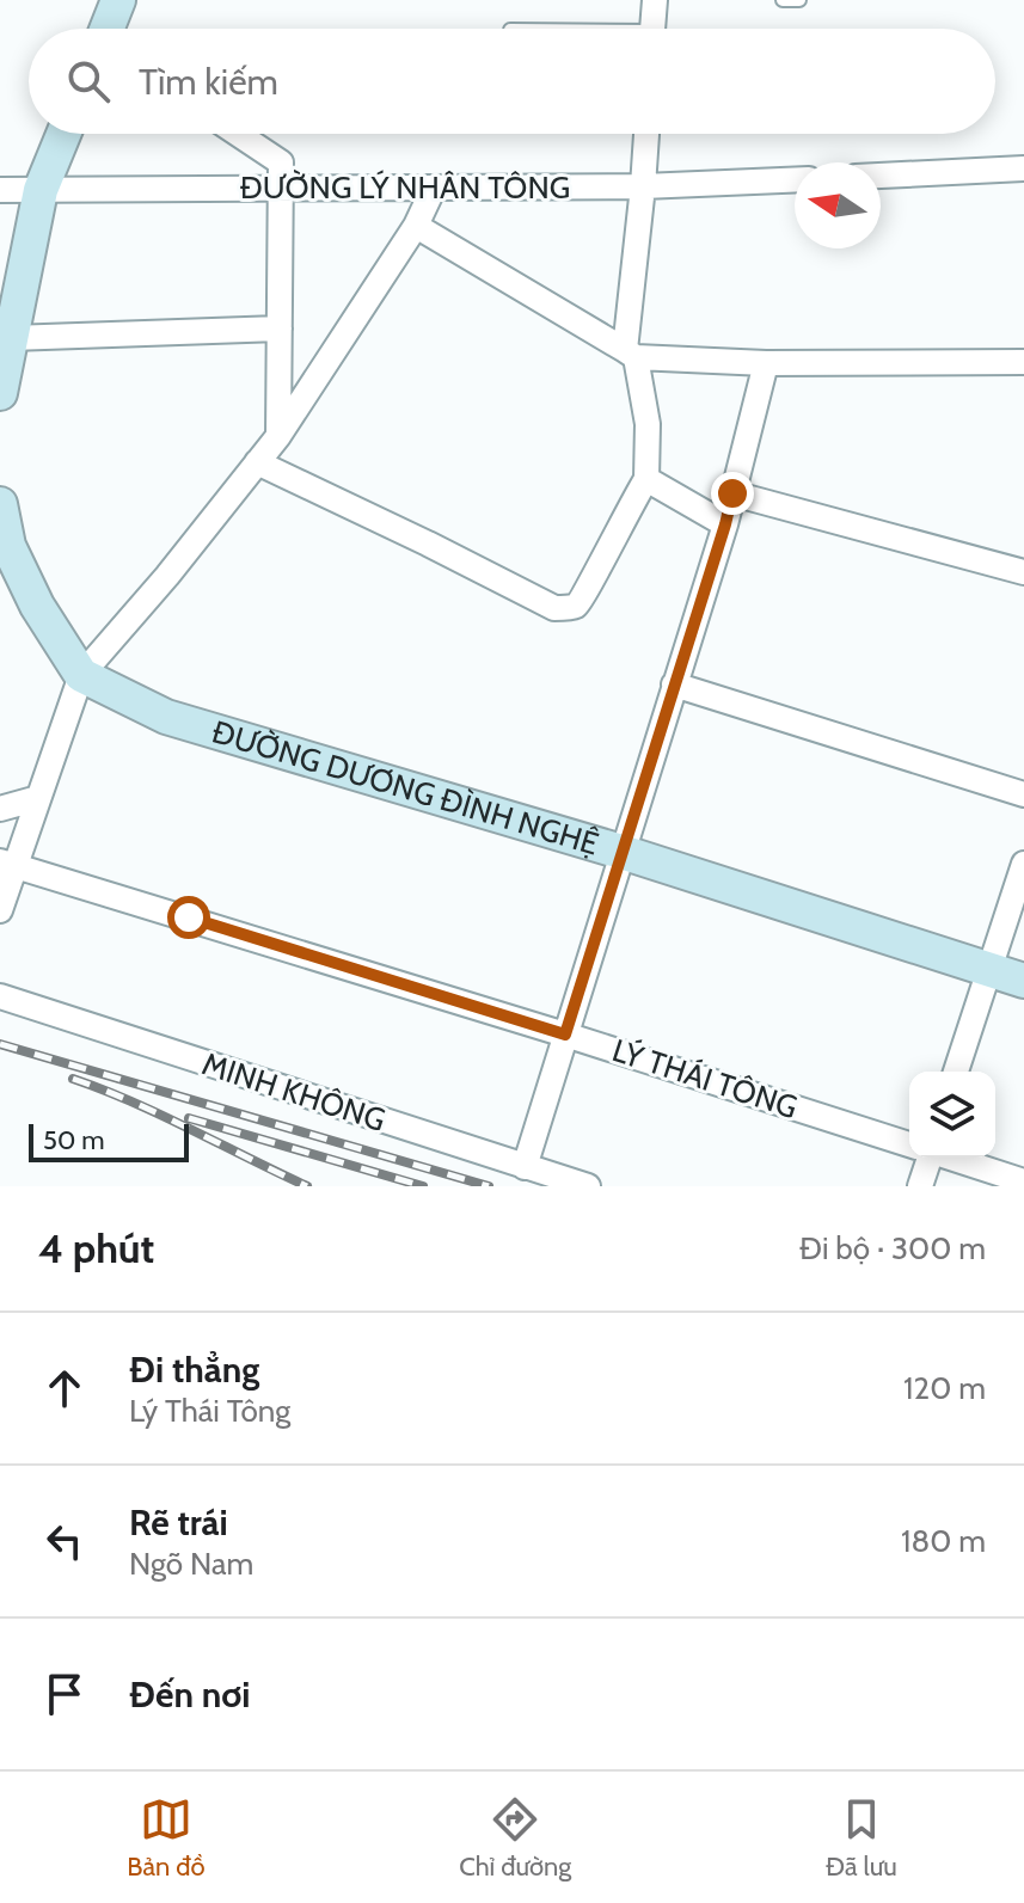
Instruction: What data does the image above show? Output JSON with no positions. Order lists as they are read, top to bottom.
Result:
{
  "streets": {
    "main road": ["ĐƯỜNG DƯƠNG ĐÌNH NGHỆ"],
    "street": ["ĐƯỜNG LÝ NHÂN TÔNG", "LÝ THÁI TÔNG", "MINH KHÔNG"]
  },
  "scale_bar": "50 m",
  "north": "left",
  "page": {
    "search": "Tìm kiếm",
    "scale": "50 m",
    "heading": ["4 phút", "Đi bộ · 300 m"],
    "list": [
      ["Đi thẳng", "Lý Thái Tông", "120 m"],
      ["Rẽ trái", "Ngõ Nam", "180 m"],
      "Đến nơi"
    ],
    "nav": ["Bản đồ", "Chỉ đường", "Đã lưu"]
  }
}
